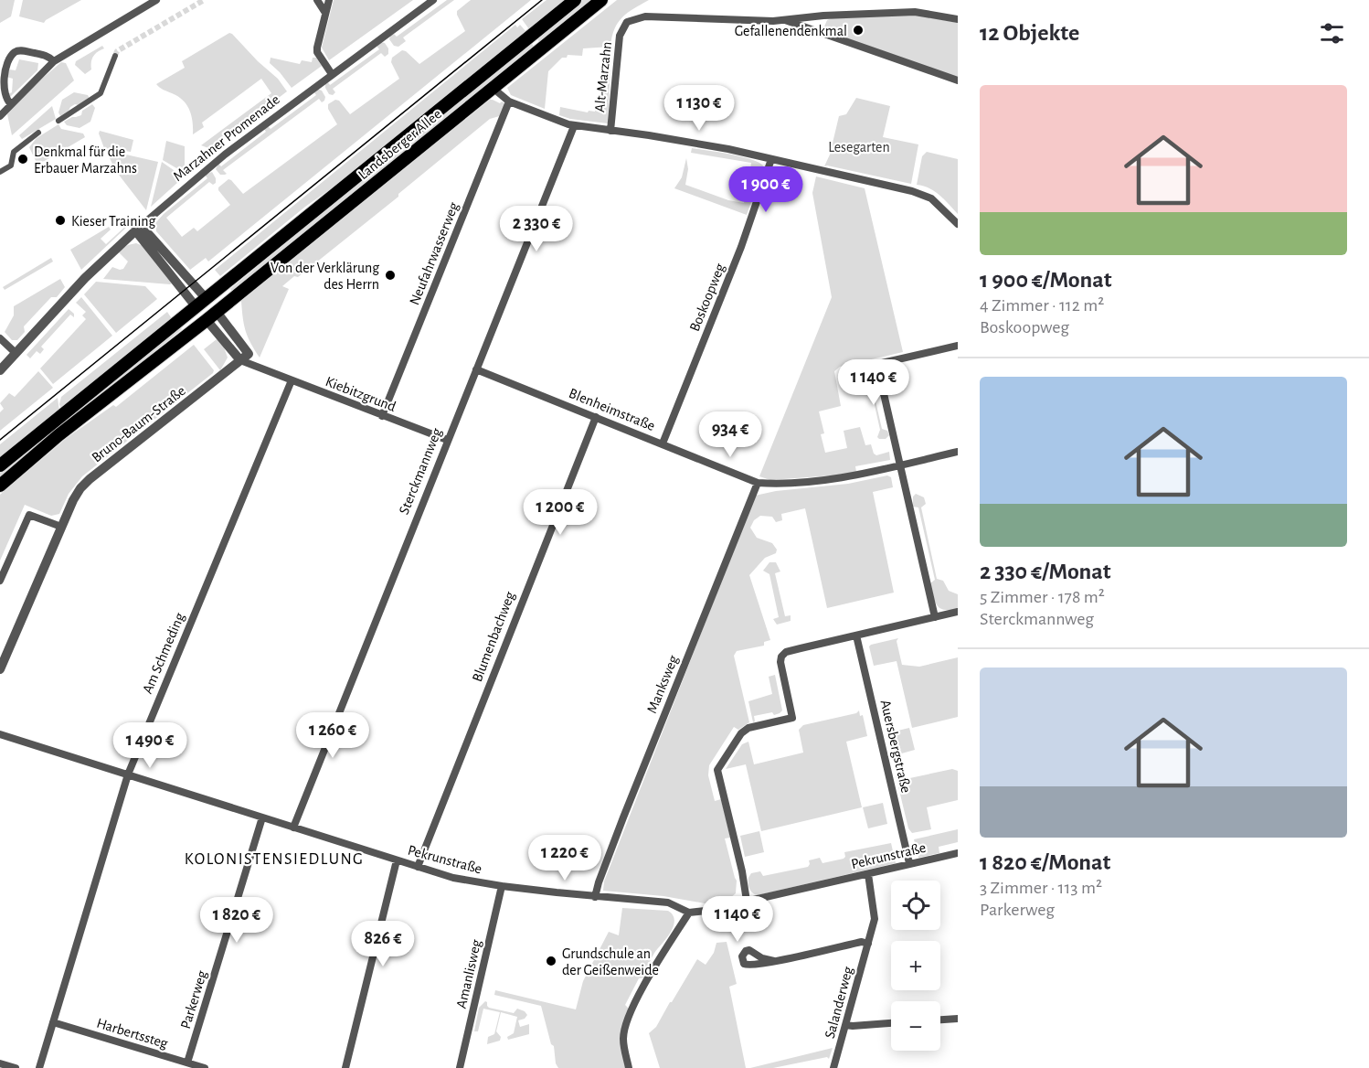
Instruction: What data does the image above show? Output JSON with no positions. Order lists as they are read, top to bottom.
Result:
{
  "streets": {
    "main road": ["Landsberger Allee"],
    "street": [
      "Alt-Marzahn",
      "Marzahner Promenade",
      "Neufahrwasserweg",
      "Boskoopweg",
      "Kiebitzgrund",
      "Blenheimstraße",
      "Bruno-Baum-Straße",
      "Sterckmannweg",
      "Blumenbachweg",
      "Am Schmeding",
      "Manksweg",
      "Auersbergstraße",
      "Pekrunstraße",
      "Amanlisweg",
      "Parkerweg",
      "Salanderweg",
      "Harbertssteg"
    ]
  },
  "crossings": [
    ["Landsberger Allee", "Kiebitzgrund"],
    ["Neufahrwasserweg", "Kiebitzgrund"],
    ["Boskoopweg", "Blenheimstraße"],
    ["Kiebitzgrund", "Bruno-Baum-Straße"],
    ["Kiebitzgrund", "Sterckmannweg"],
    ["Kiebitzgrund", "Am Schmeding"],
    ["Blenheimstraße", "Sterckmannweg"],
    ["Blenheimstraße", "Blumenbachweg"],
    ["Blenheimstraße", "Manksweg"],
    ["Sterckmannweg", "Pekrunstraße"],
    ["Blumenbachweg", "Pekrunstraße"],
    ["Am Schmeding", "Pekrunstraße"],
    ["Am Schmeding", "Harbertssteg"],
    ["Manksweg", "Pekrunstraße"],
    ["Auersbergstraße", "Pekrunstraße"],
    ["Pekrunstraße", "Amanlisweg"],
    ["Pekrunstraße", "Parkerweg"],
    ["Pekrunstraße", "Salanderweg"],
    ["Parkerweg", "Harbertssteg"]
  ],
  "districts": ["KOLONISTENSIEDLUNG"],
  "parks": ["Lesegarten"],
  "places": [
    "Gefallenendenkmal",
    "Denkmal für die Erbauer Marzahns",
    "Kieser Training",
    "Von der Verklärung des Herrn",
    "Grundschule an der Geißenweide"
  ],
  "page": {
    "heading": "12 Objekte",
    "list": [
      {
        "name": "1 900 €/Monat",
        "note": "4 Zimmer · 112 m² · Boskoopweg"
      },
      {
        "name": "2 330 €/Monat",
        "note": "5 Zimmer · 178 m² · Sterckmannweg"
      },
      {
        "name": "1 820 €/Monat",
        "note": "3 Zimmer · 113 m² · Parkerweg"
      }
    ],
    "price": [
      "1 130 €",
      "1 900 €",
      "2 330 €",
      "1 140 €",
      "934 €",
      "1 200 €",
      "1 260 €",
      "1 490 €",
      "1 220 €",
      "1 140 €",
      "1 820 €",
      "826 €"
    ],
    "map_buttons": ["+", "−"]
  }
}
